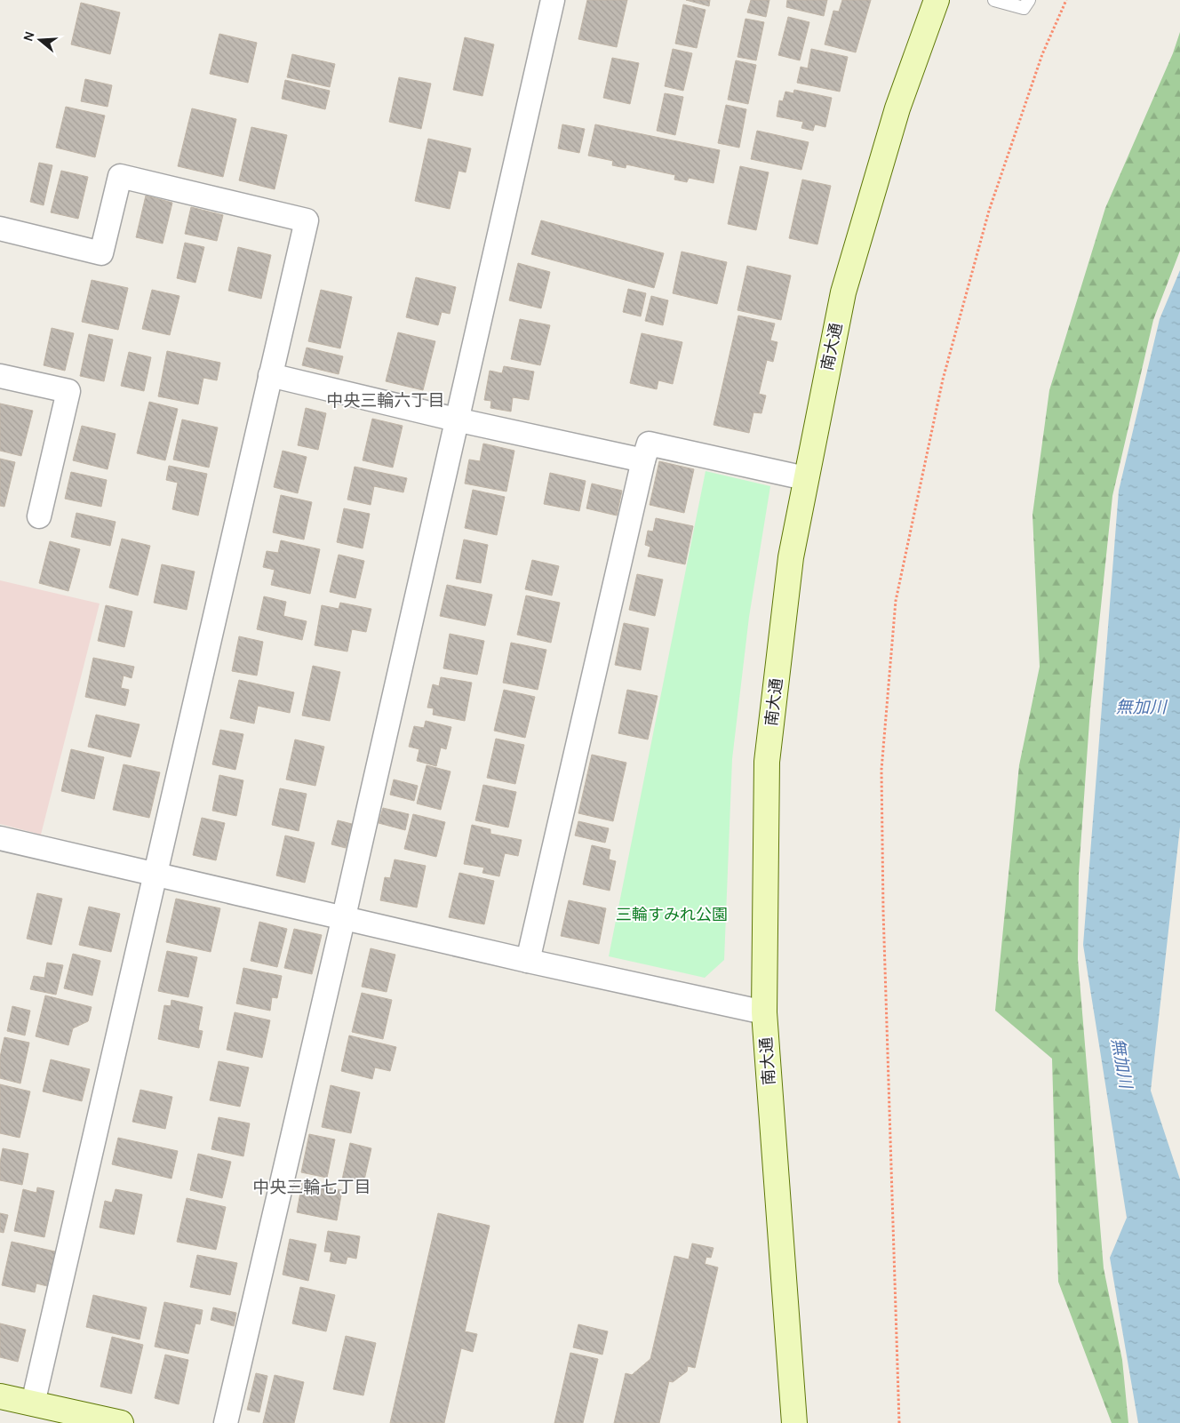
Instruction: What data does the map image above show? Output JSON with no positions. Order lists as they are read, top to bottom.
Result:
{
  "streets": {
    "street": ["南大通"]
  },
  "districts": ["中央三輪六丁目", "中央三輪七丁目"],
  "water": ["無加川"],
  "parks": ["三輪すみれ公園"],
  "north": "left"
}
